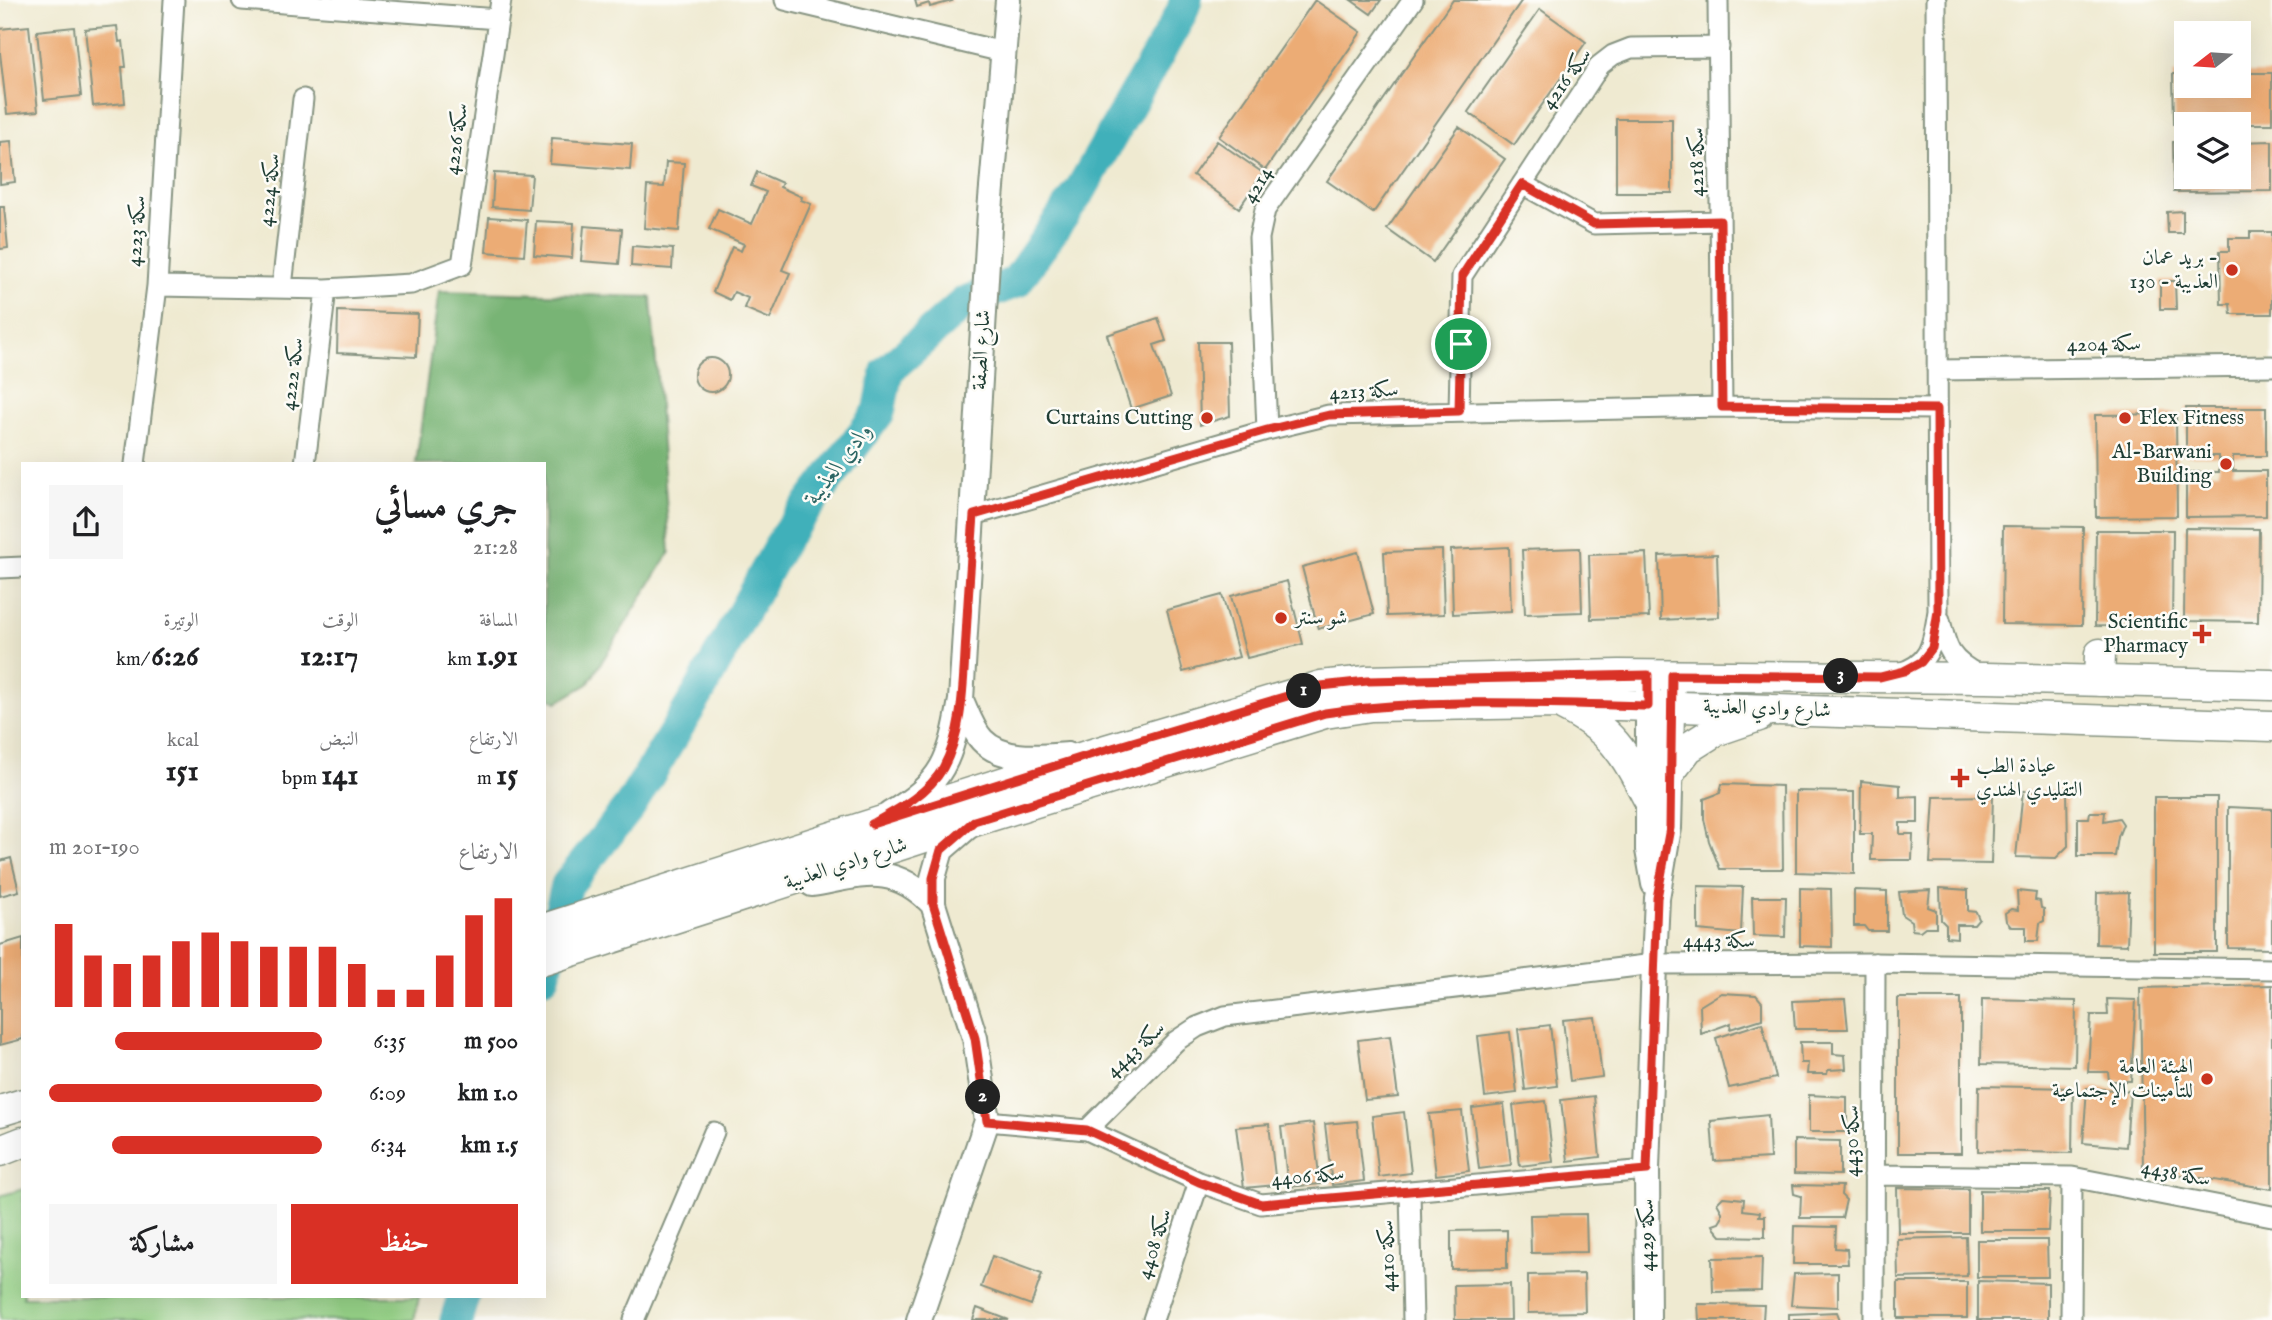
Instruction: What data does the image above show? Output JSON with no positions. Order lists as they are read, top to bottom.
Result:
{
  "streets": {
    "main road": ["شارع وادي العذيبة"],
    "street": [
      "سكة 4216",
      "سكة 4226",
      "سكة 4218",
      "4214",
      "سكة 4224",
      "سكة 4223",
      "سكة 4204",
      "شارع الصفة",
      "سكة 4222",
      "سكة 4213",
      "سكة 4443",
      "سكة 4430",
      "سكة 4438",
      "سكة 4406",
      "سكة 4429",
      "سكة 4408",
      "سكة 4410"
    ]
  },
  "crossings": [
    ["سكة 4216", "سكة 4218"],
    ["سكة 4216", "سكة 4213"],
    ["سكة 4226", "سكة 4222"],
    ["سكة 4218", "سكة 4213"],
    ["4214", "سكة 4213"],
    ["شارع الصفة", "سكة 4213"],
    ["شارع الصفة", "شارع وادي العذيبة"],
    ["شارع وادي العذيبة", "سكة 4429"],
    ["سكة 4443", "سكة 4430"],
    ["سكة 4443", "سكة 4406"],
    ["سكة 4443", "سكة 4429"],
    ["سكة 4430", "سكة 4438"],
    ["سكة 4406", "سكة 4429"],
    ["سكة 4406", "سكة 4408"],
    ["سكة 4406", "سكة 4410"]
  ],
  "water": ["وادي العذيبة"],
  "places": {
    "other": [
      "بريد عمان - العذيبة - 130",
      "Curtains Cutting",
      "Flex Fitness",
      "Al-Barwani Building",
      "شو سنتر",
      "الهيئة العامة للتأمينات الإجتماعية"
    ],
    "health": ["Scientific Pharmacy", "عيادة الطب التقليدي الهندي"]
  },
  "north": "left",
  "page": {
    "heading": ["جري مسائي", "21:28"],
    "stats": [
      ["المسافة", "1.91 km"],
      ["الوقت", "12:17"],
      ["الوتيرة", "6:26 /km"],
      ["الارتفاع", "15 m"],
      ["النبض", "141 bpm"],
      ["kcal", "151"]
    ],
    "pins": ["3", "1", "2"],
    "chart": ["الارتفاع", "190–201 m"],
    "list": [
      {
        "name": "500 m",
        "note": "6:35"
      },
      {
        "name": "1.0 km",
        "note": "6:09"
      },
      {
        "name": "1.5 km",
        "note": "6:34"
      }
    ],
    "buttons": ["حفظ", "مشاركة"]
  }
}
